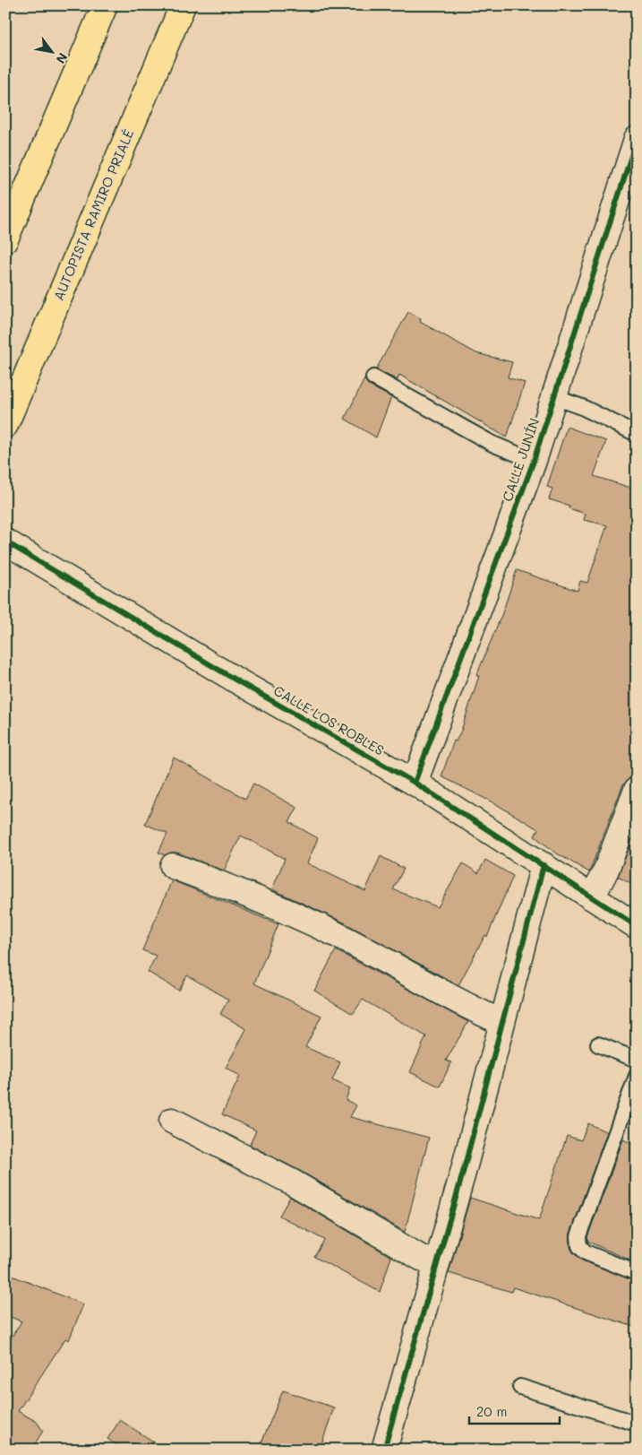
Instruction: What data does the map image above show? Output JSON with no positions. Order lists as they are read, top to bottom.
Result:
{
  "streets": {
    "highway": ["AUTOPISTA RAMIRO PRIALÉ"],
    "street": ["CALLE JUNÍN", "CALLE LOS ROBLES"]
  },
  "crossings": [
    ["CALLE JUNÍN", "CALLE LOS ROBLES"]
  ],
  "scale_bar": "20 m",
  "north": "bottom right"
}
